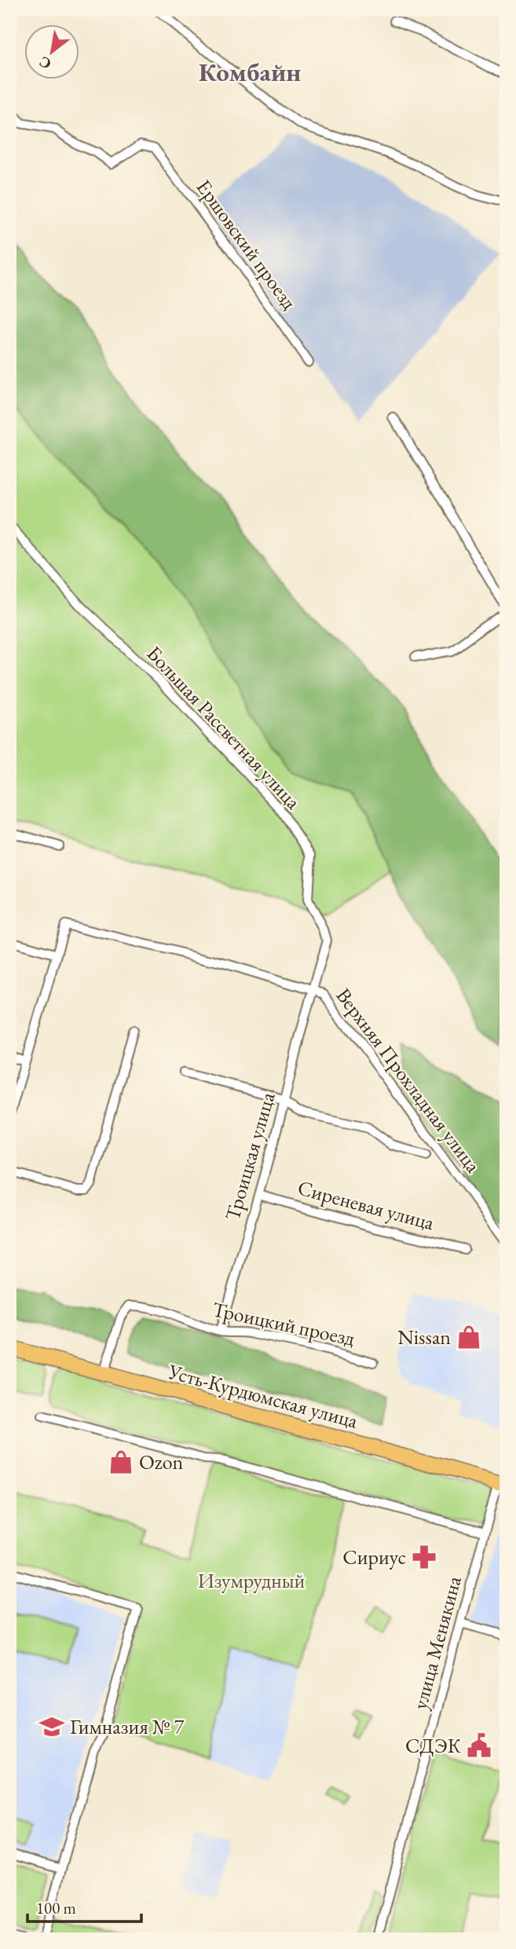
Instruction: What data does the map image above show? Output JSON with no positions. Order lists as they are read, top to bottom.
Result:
{
  "streets": {
    "main road": ["Усть-Курдюмская улица"],
    "street": [
      "Ершовский проезд",
      "Большая Рассветная улица",
      "Верхняя Прохладная улица",
      "Троицкая улица",
      "Сиреневая улица",
      "Троицкий проезд",
      "улица Менякина"
    ]
  },
  "crossings": [
    ["Большая Рассветная улица", "Верхняя Прохладная улица"],
    ["Большая Рассветная улица", "Троицкая улица"],
    ["Верхняя Прохладная улица", "Троицкая улица"],
    ["Троицкая улица", "Сиреневая улица"],
    ["Троицкая улица", "Троицкий проезд"],
    ["Троицкий проезд", "Усть-Курдюмская улица"],
    ["Усть-Курдюмская улица", "улица Менякина"]
  ],
  "districts": ["Комбайн"],
  "parks": ["Изумрудный"],
  "places": {
    "shop": ["Nissan", "Ozon"],
    "pharmacy": ["Сириус"],
    "school or university": ["Гимназия № 7"],
    "public building": ["СДЭК"]
  },
  "scale_bar": "100 m",
  "north": "bottom left"
}
